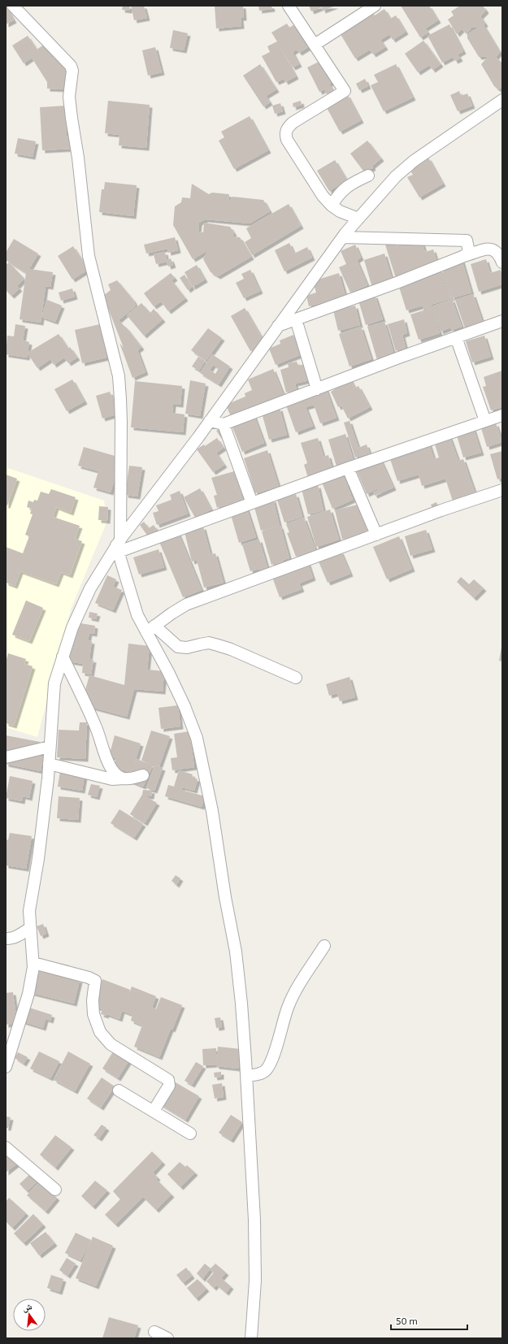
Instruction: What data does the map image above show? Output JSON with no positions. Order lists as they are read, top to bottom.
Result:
{
  "scale_bar": "50 m",
  "north": "top"
}
